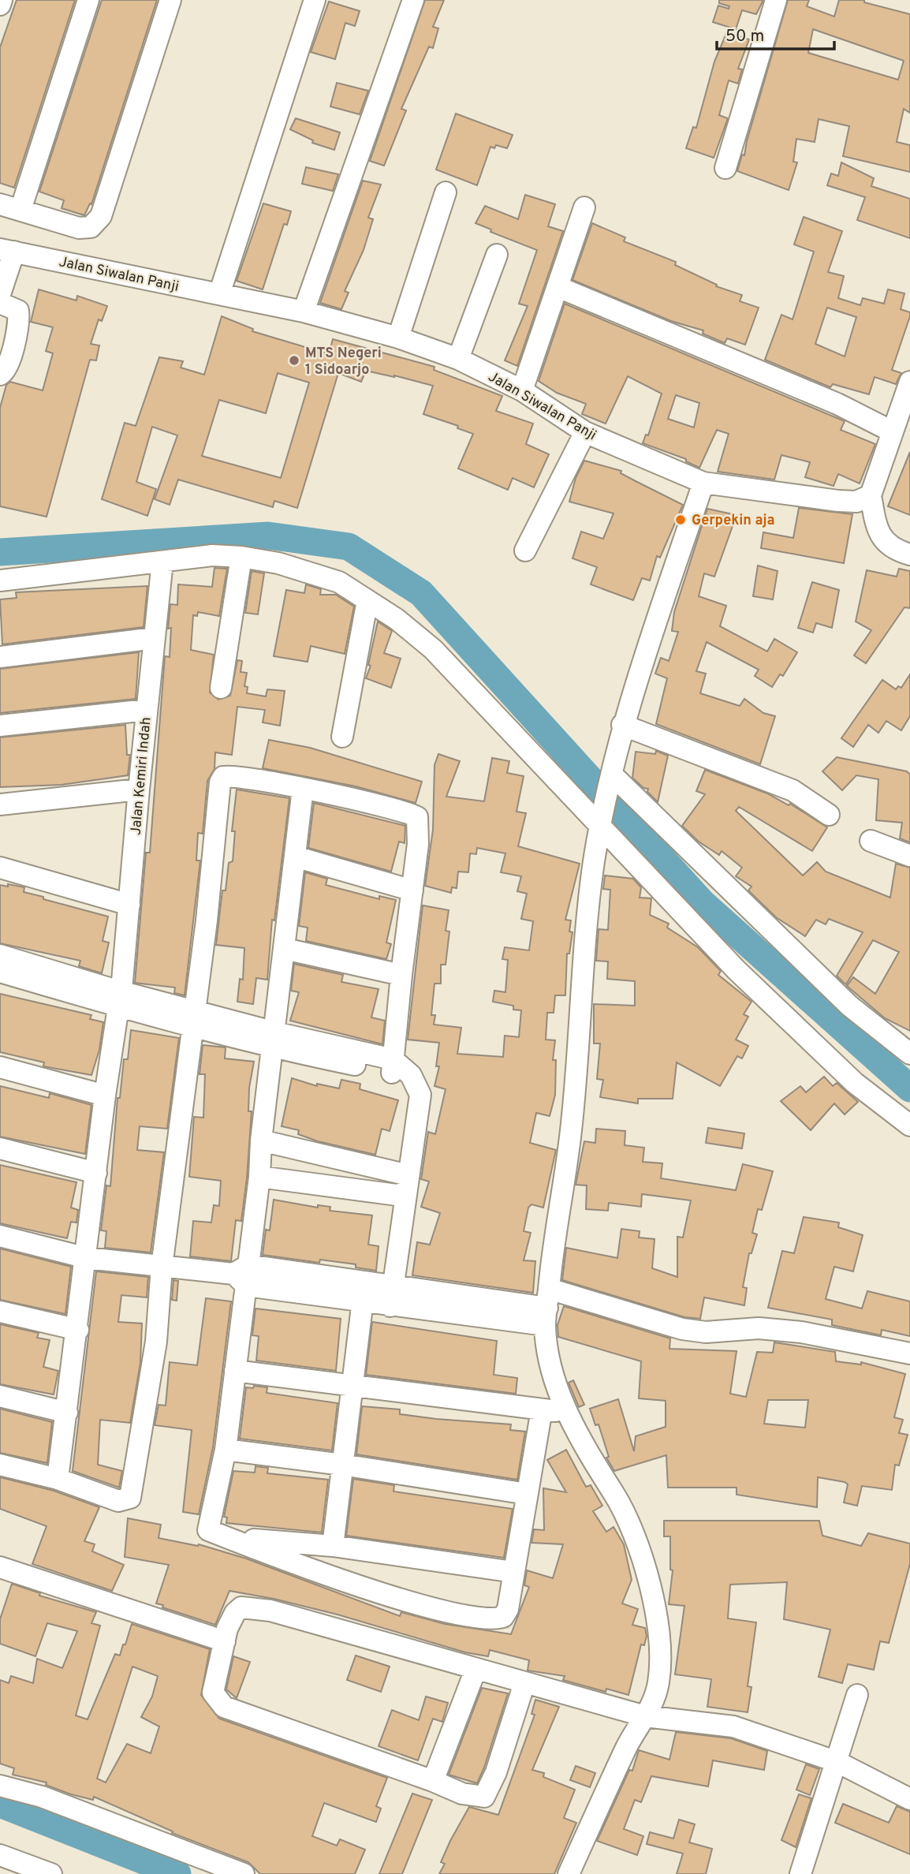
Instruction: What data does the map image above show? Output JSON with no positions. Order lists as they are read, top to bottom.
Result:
{
  "streets": {
    "street": ["Jalan Siwalan Panji", "Jalan Kemiri Indah"]
  },
  "places": ["MTS Negeri 1 Sidoarjo", "Gerpekin aja"],
  "scale_bar": "50 m"
}
